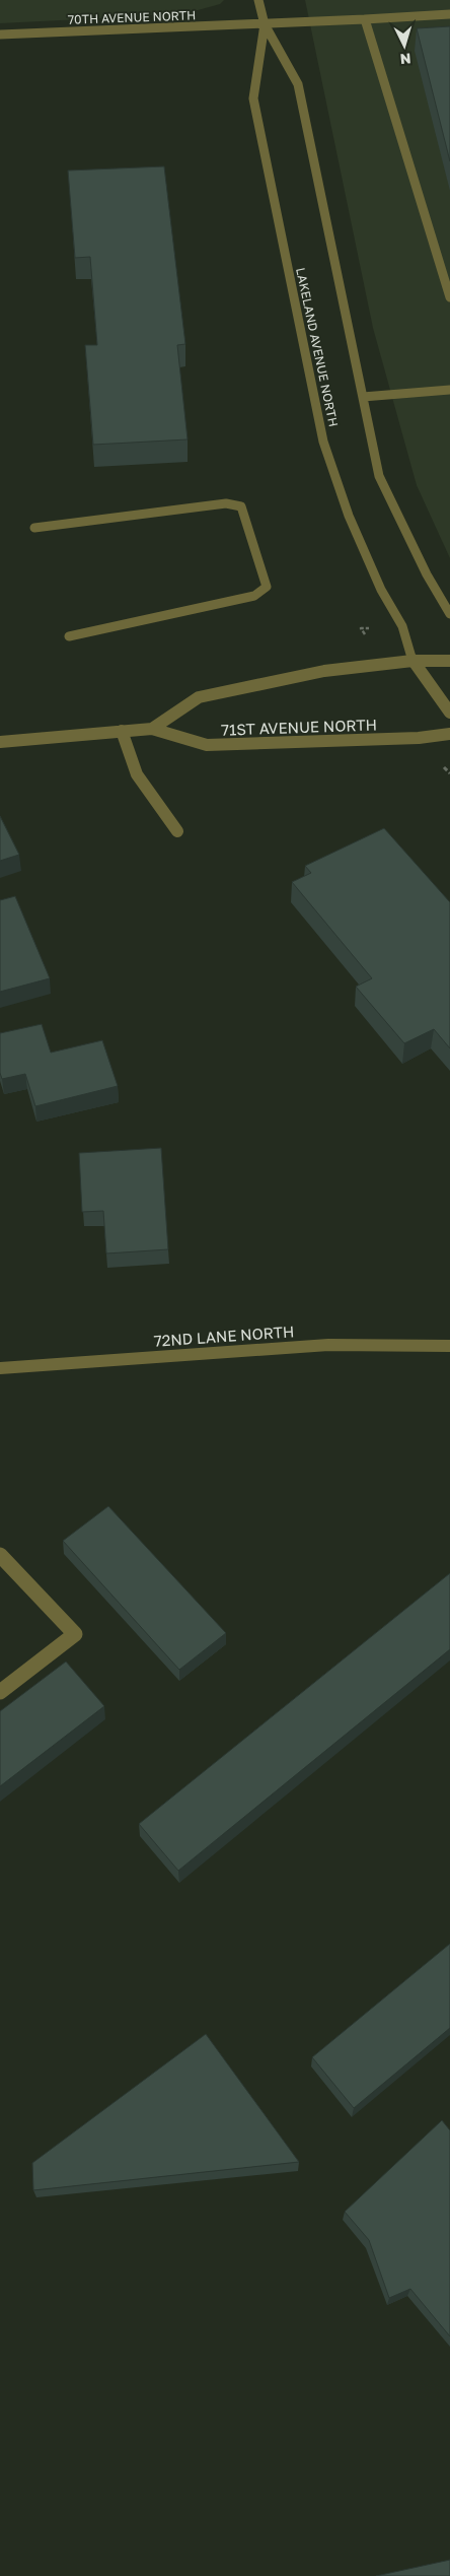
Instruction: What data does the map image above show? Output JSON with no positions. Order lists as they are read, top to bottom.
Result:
{
  "streets": {
    "street": [
      "70TH AVENUE NORTH",
      "LAKELAND AVENUE NORTH",
      "71ST AVENUE NORTH",
      "72ND LANE NORTH"
    ]
  },
  "crossings": [
    ["70TH AVENUE NORTH", "LAKELAND AVENUE NORTH"]
  ],
  "north": "bottom"
}
